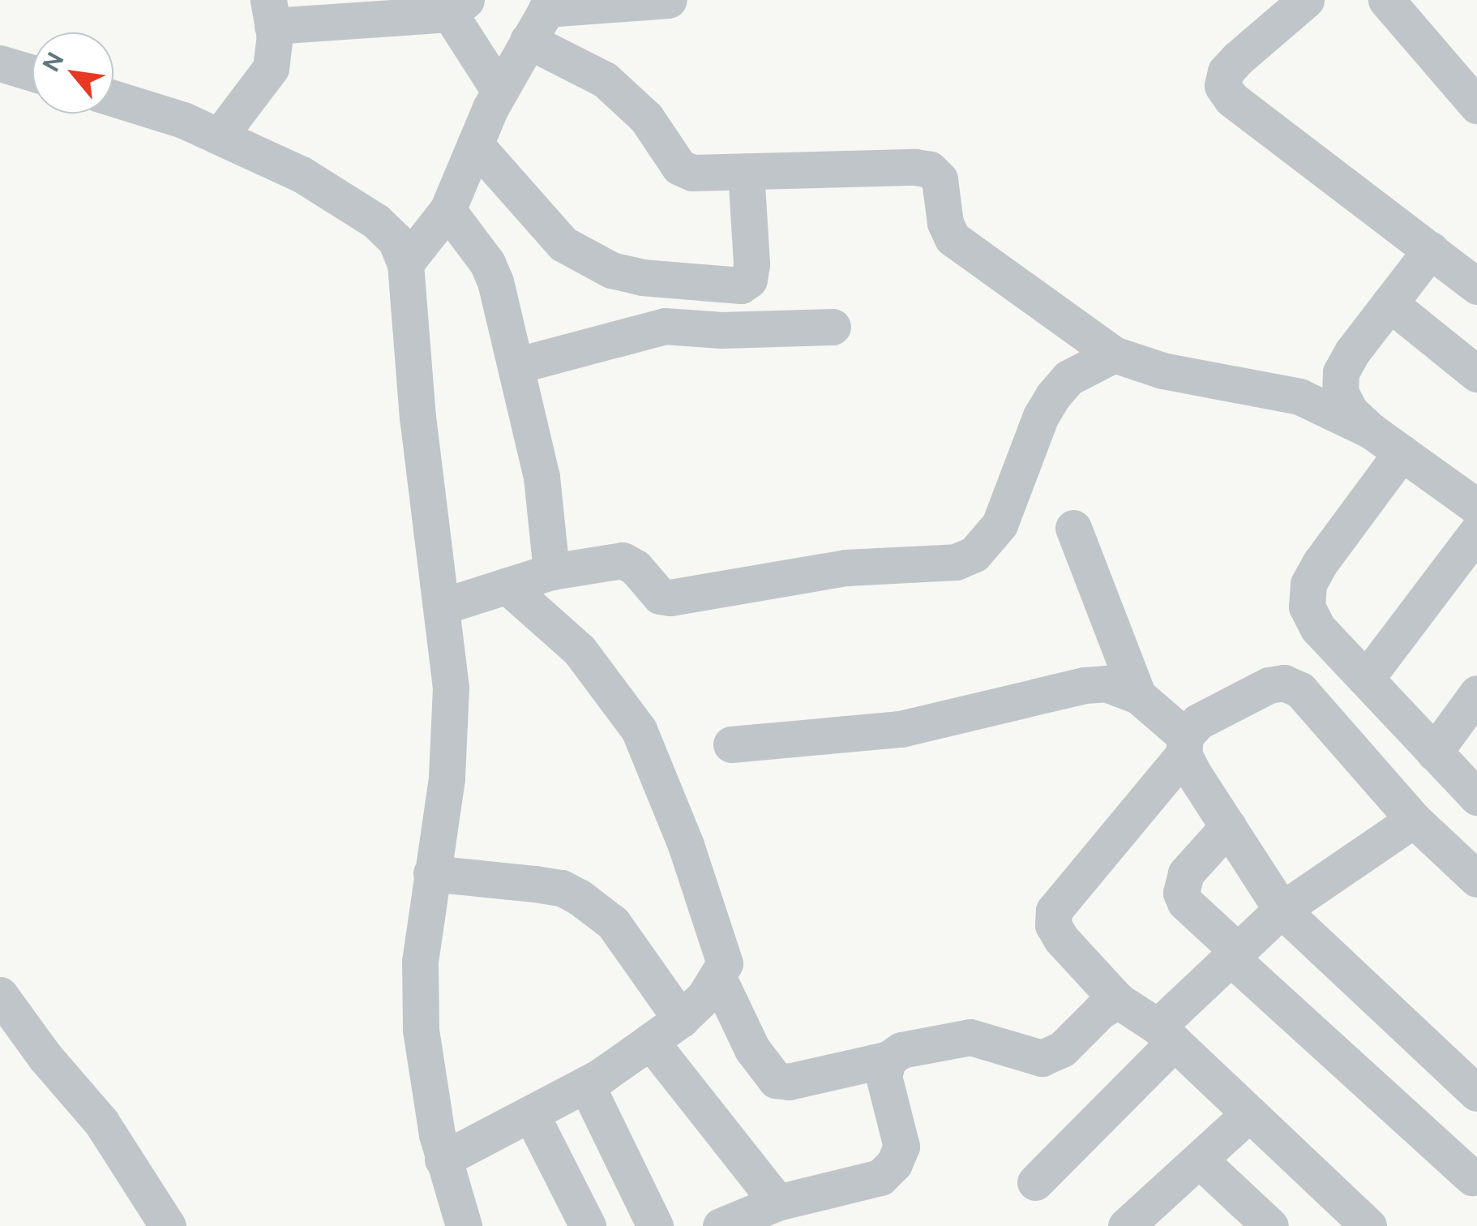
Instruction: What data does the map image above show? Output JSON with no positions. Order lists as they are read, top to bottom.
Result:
{
  "north": "top left"
}
